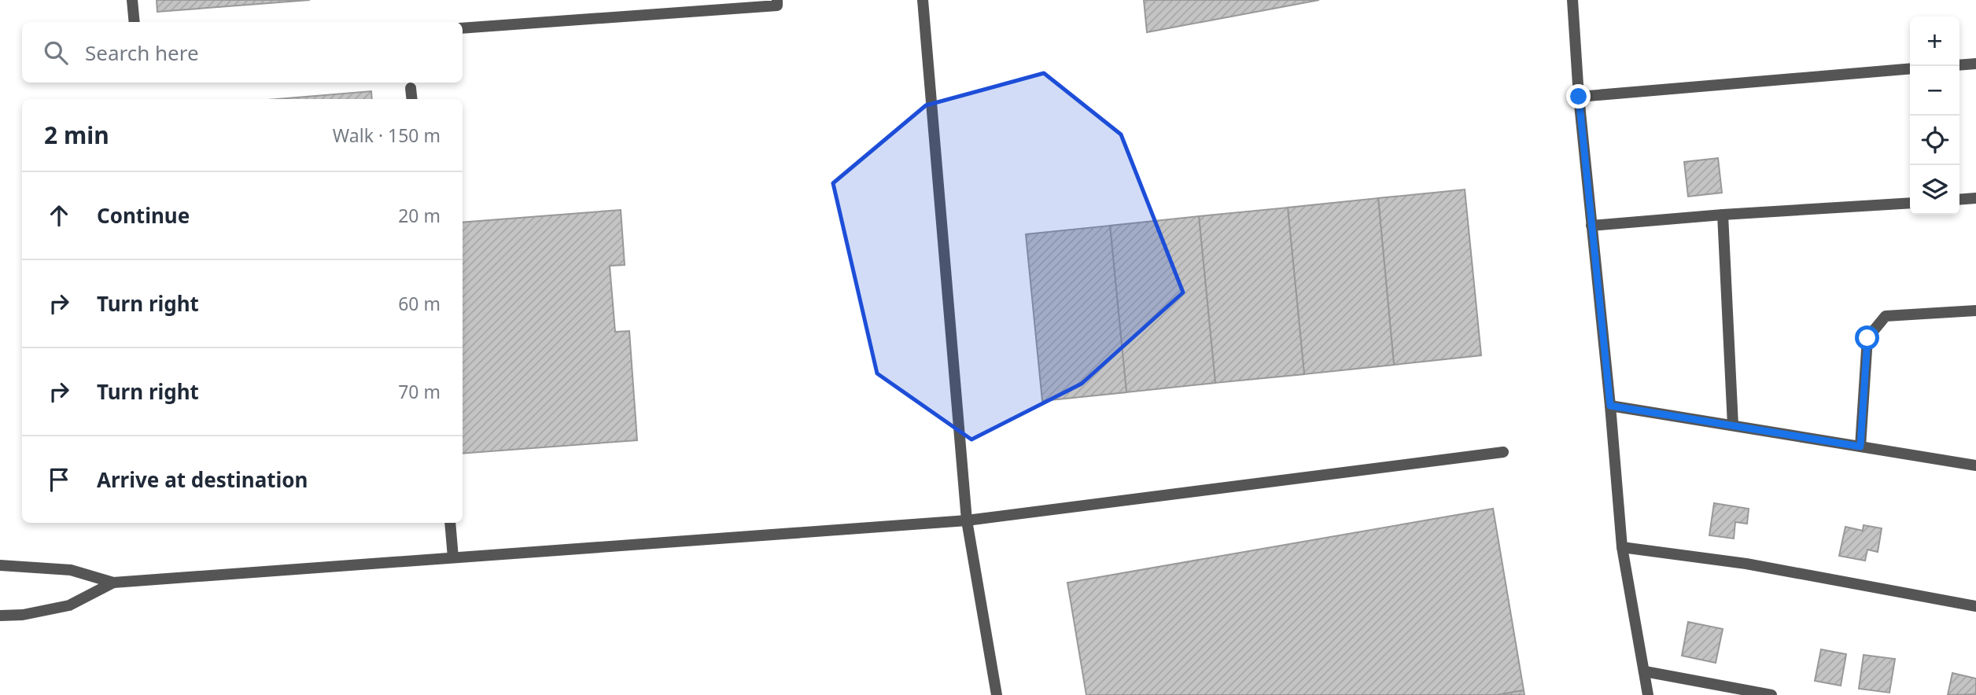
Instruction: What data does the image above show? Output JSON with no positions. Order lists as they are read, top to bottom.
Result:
{
  "page": {
    "map_buttons": ["+", "−"],
    "search": "Search here",
    "heading": ["2 min", "Walk · 150 m"],
    "list": [
      ["Continue", "20 m"],
      ["Turn right", "60 m"],
      ["Turn right", "70 m"],
      "Arrive at destination"
    ]
  }
}
